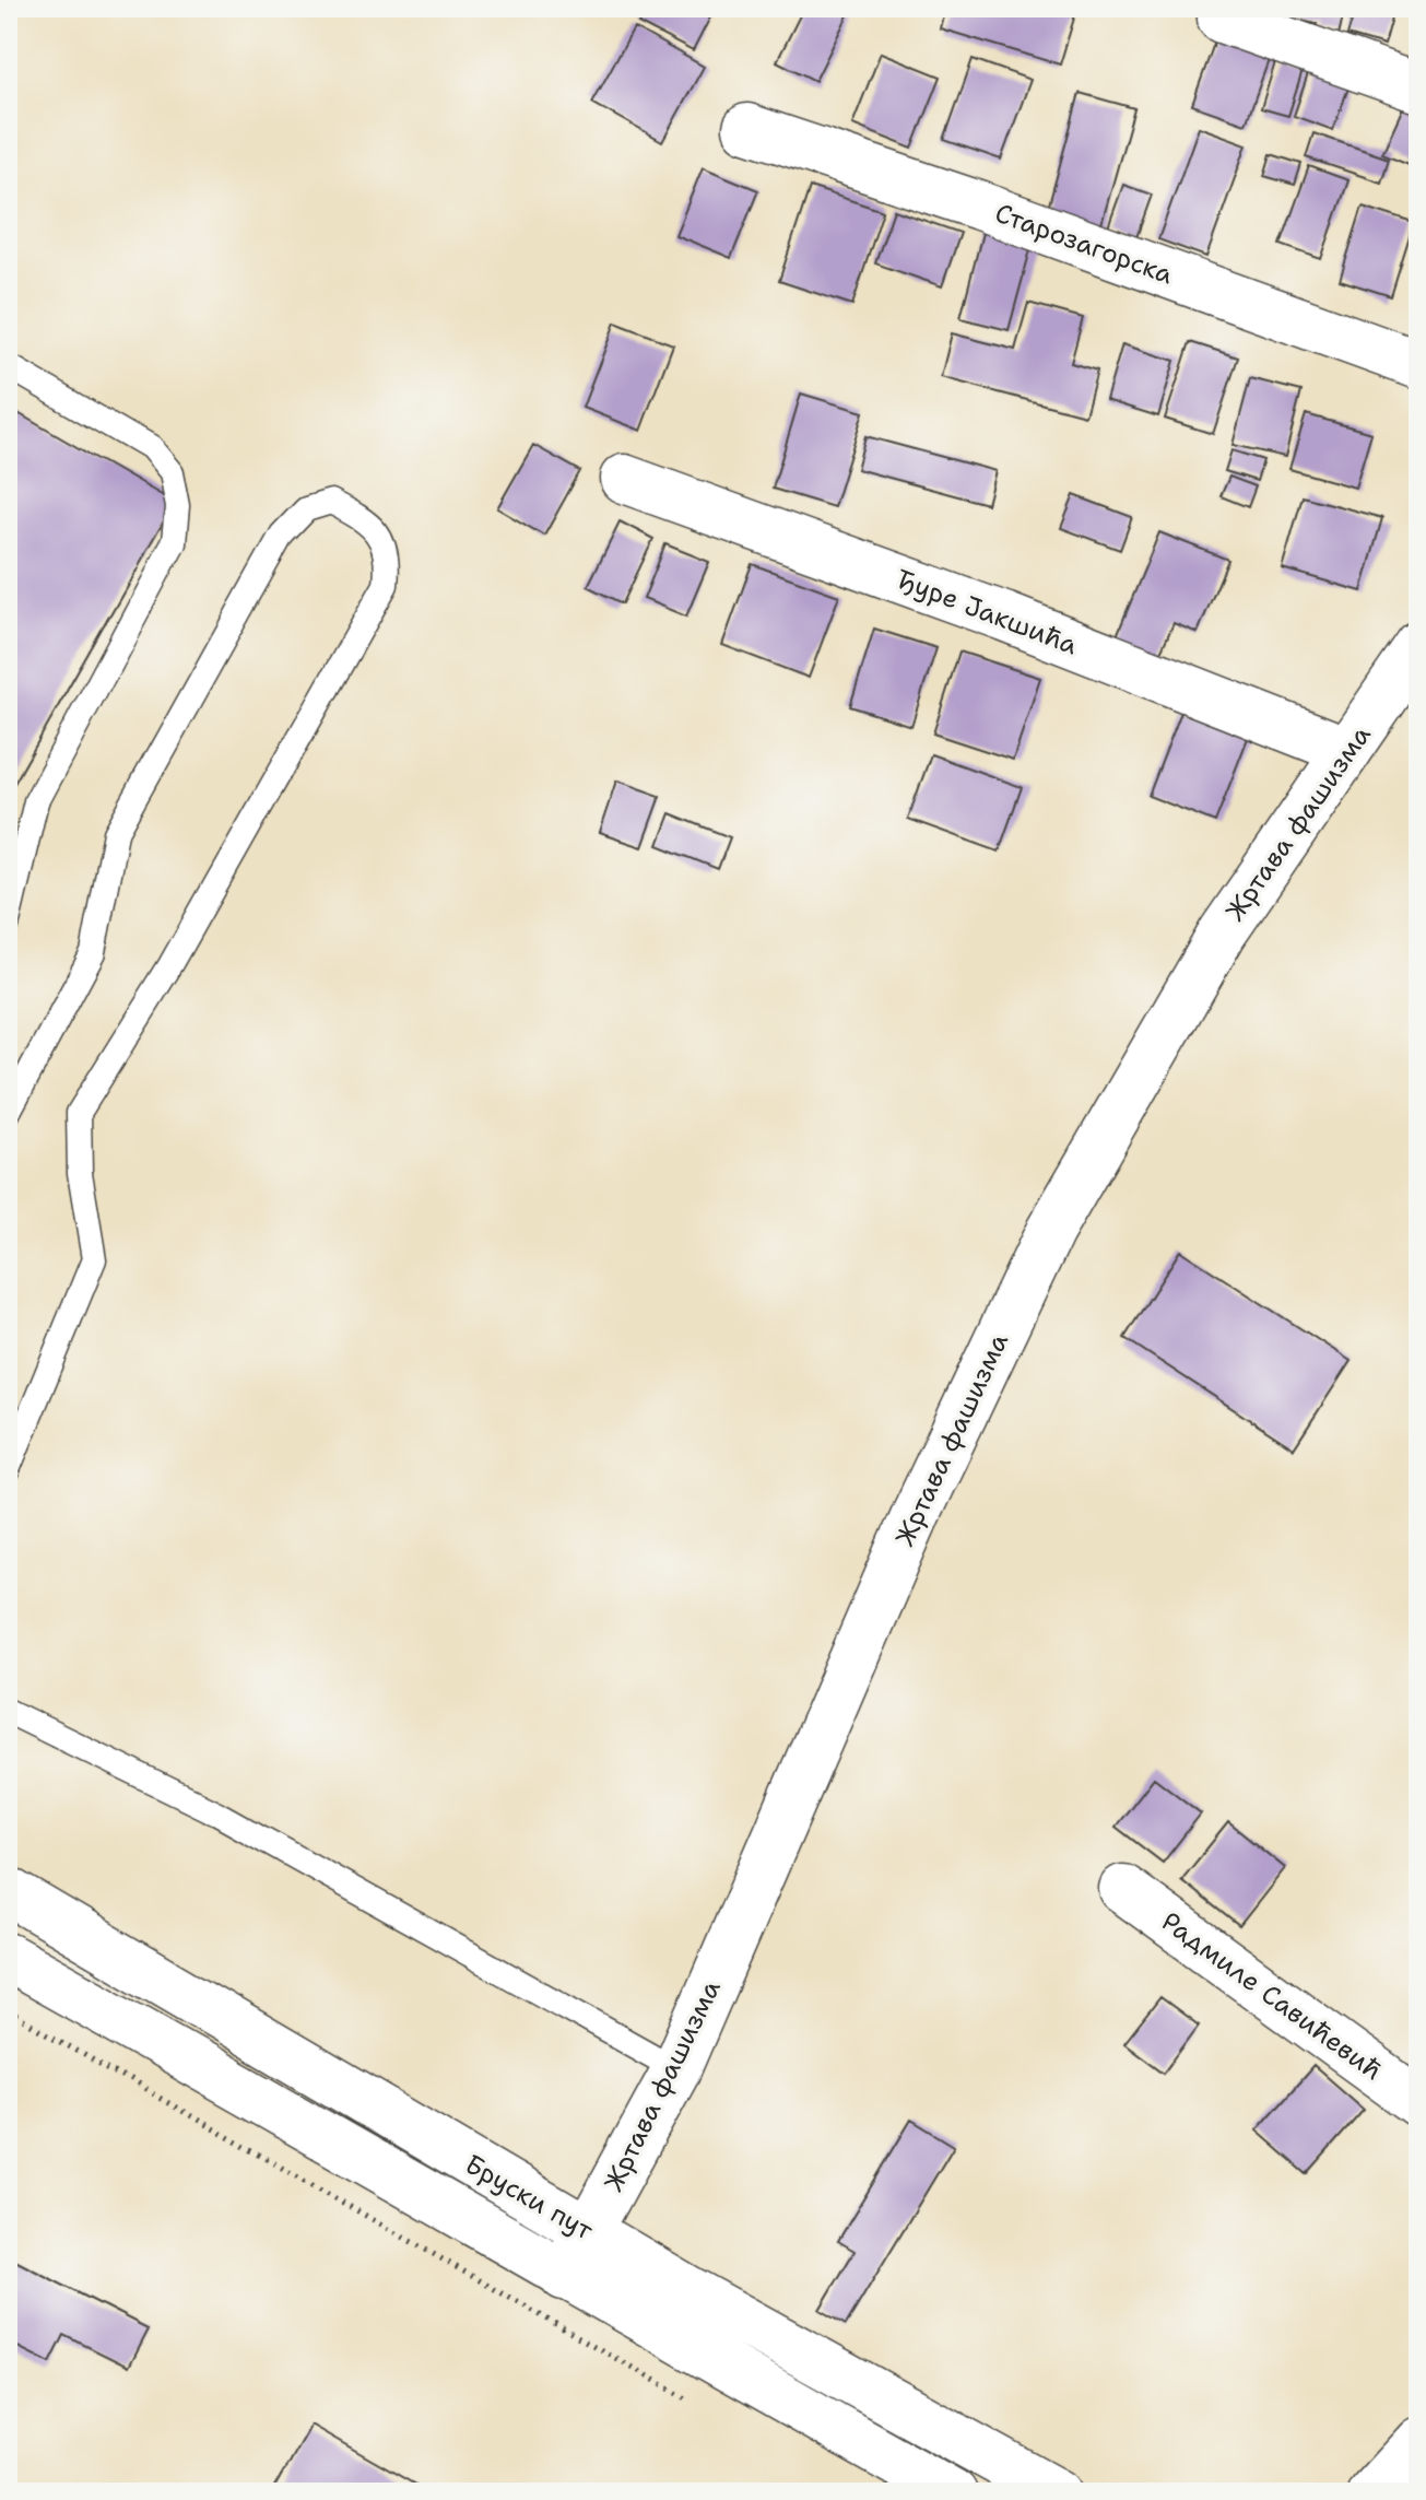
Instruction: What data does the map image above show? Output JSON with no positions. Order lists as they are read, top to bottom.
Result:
{
  "streets": {
    "street": [
      "Старозагорска",
      "Ђуре Јакшића",
      "Жртава фашизма",
      "Радмиле Савићевић",
      "Бруски пут"
    ]
  },
  "crossings": [
    ["Ђуре Јакшића", "Жртава фашизма"],
    ["Жртава фашизма", "Бруски пут"]
  ]
}
